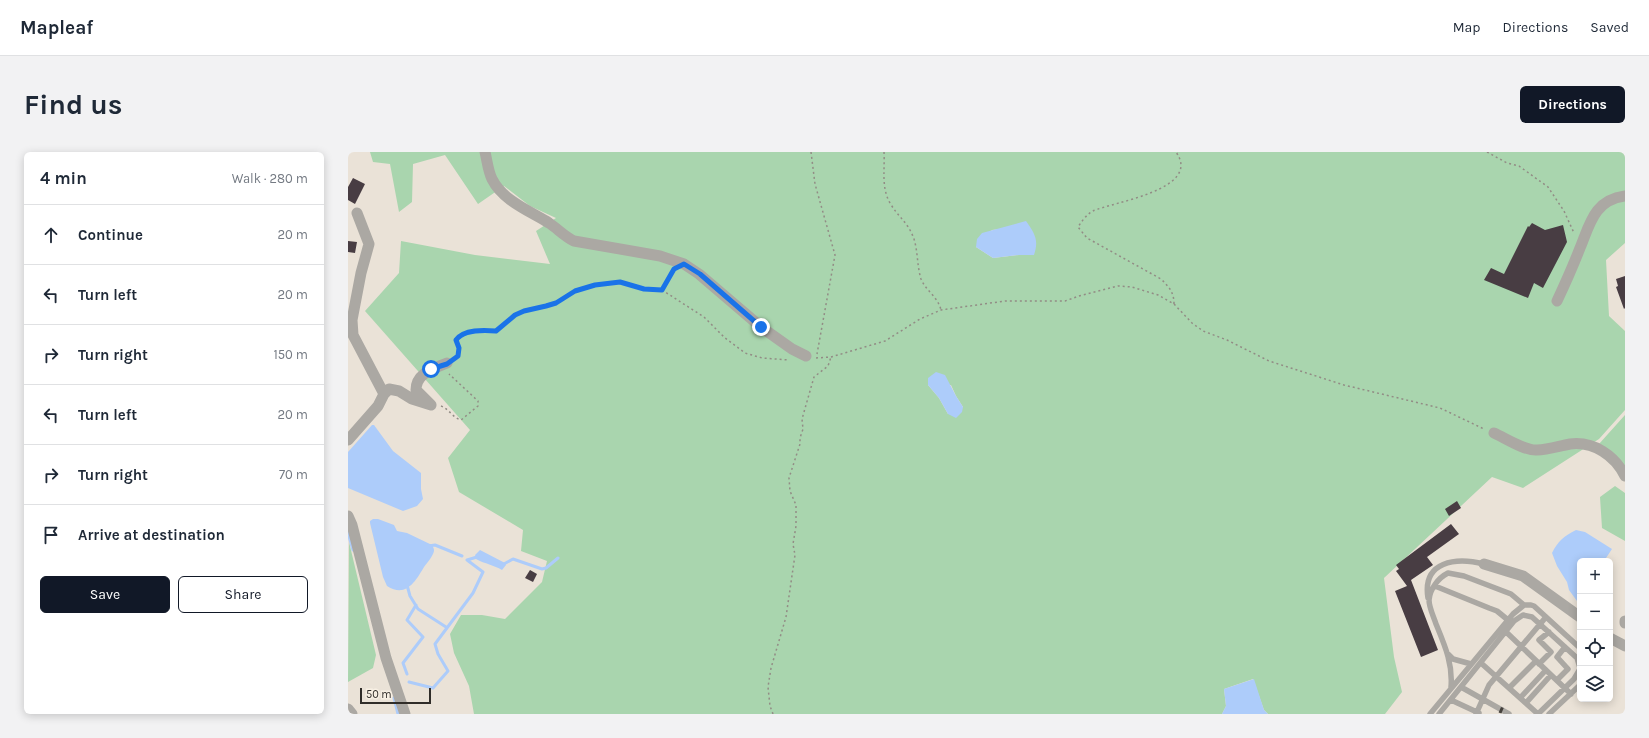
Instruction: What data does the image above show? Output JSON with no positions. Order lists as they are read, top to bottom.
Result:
{
  "scale_bar": "50 m",
  "page": {
    "header": "Mapleaf",
    "nav": ["Map", "Directions", "Saved"],
    "buttons": [
      "Directions",
      ["Save", "Share"]
    ],
    "title": "Find us",
    "heading": ["4 min", "Walk · 280 m"],
    "list": [
      ["Continue", "20 m"],
      ["Turn left", "20 m"],
      ["Turn right", "150 m"],
      ["Turn left", "20 m"],
      ["Turn right", "70 m"],
      "Arrive at destination"
    ],
    "map_buttons": ["+", "−"],
    "scale": "50 m"
  }
}
